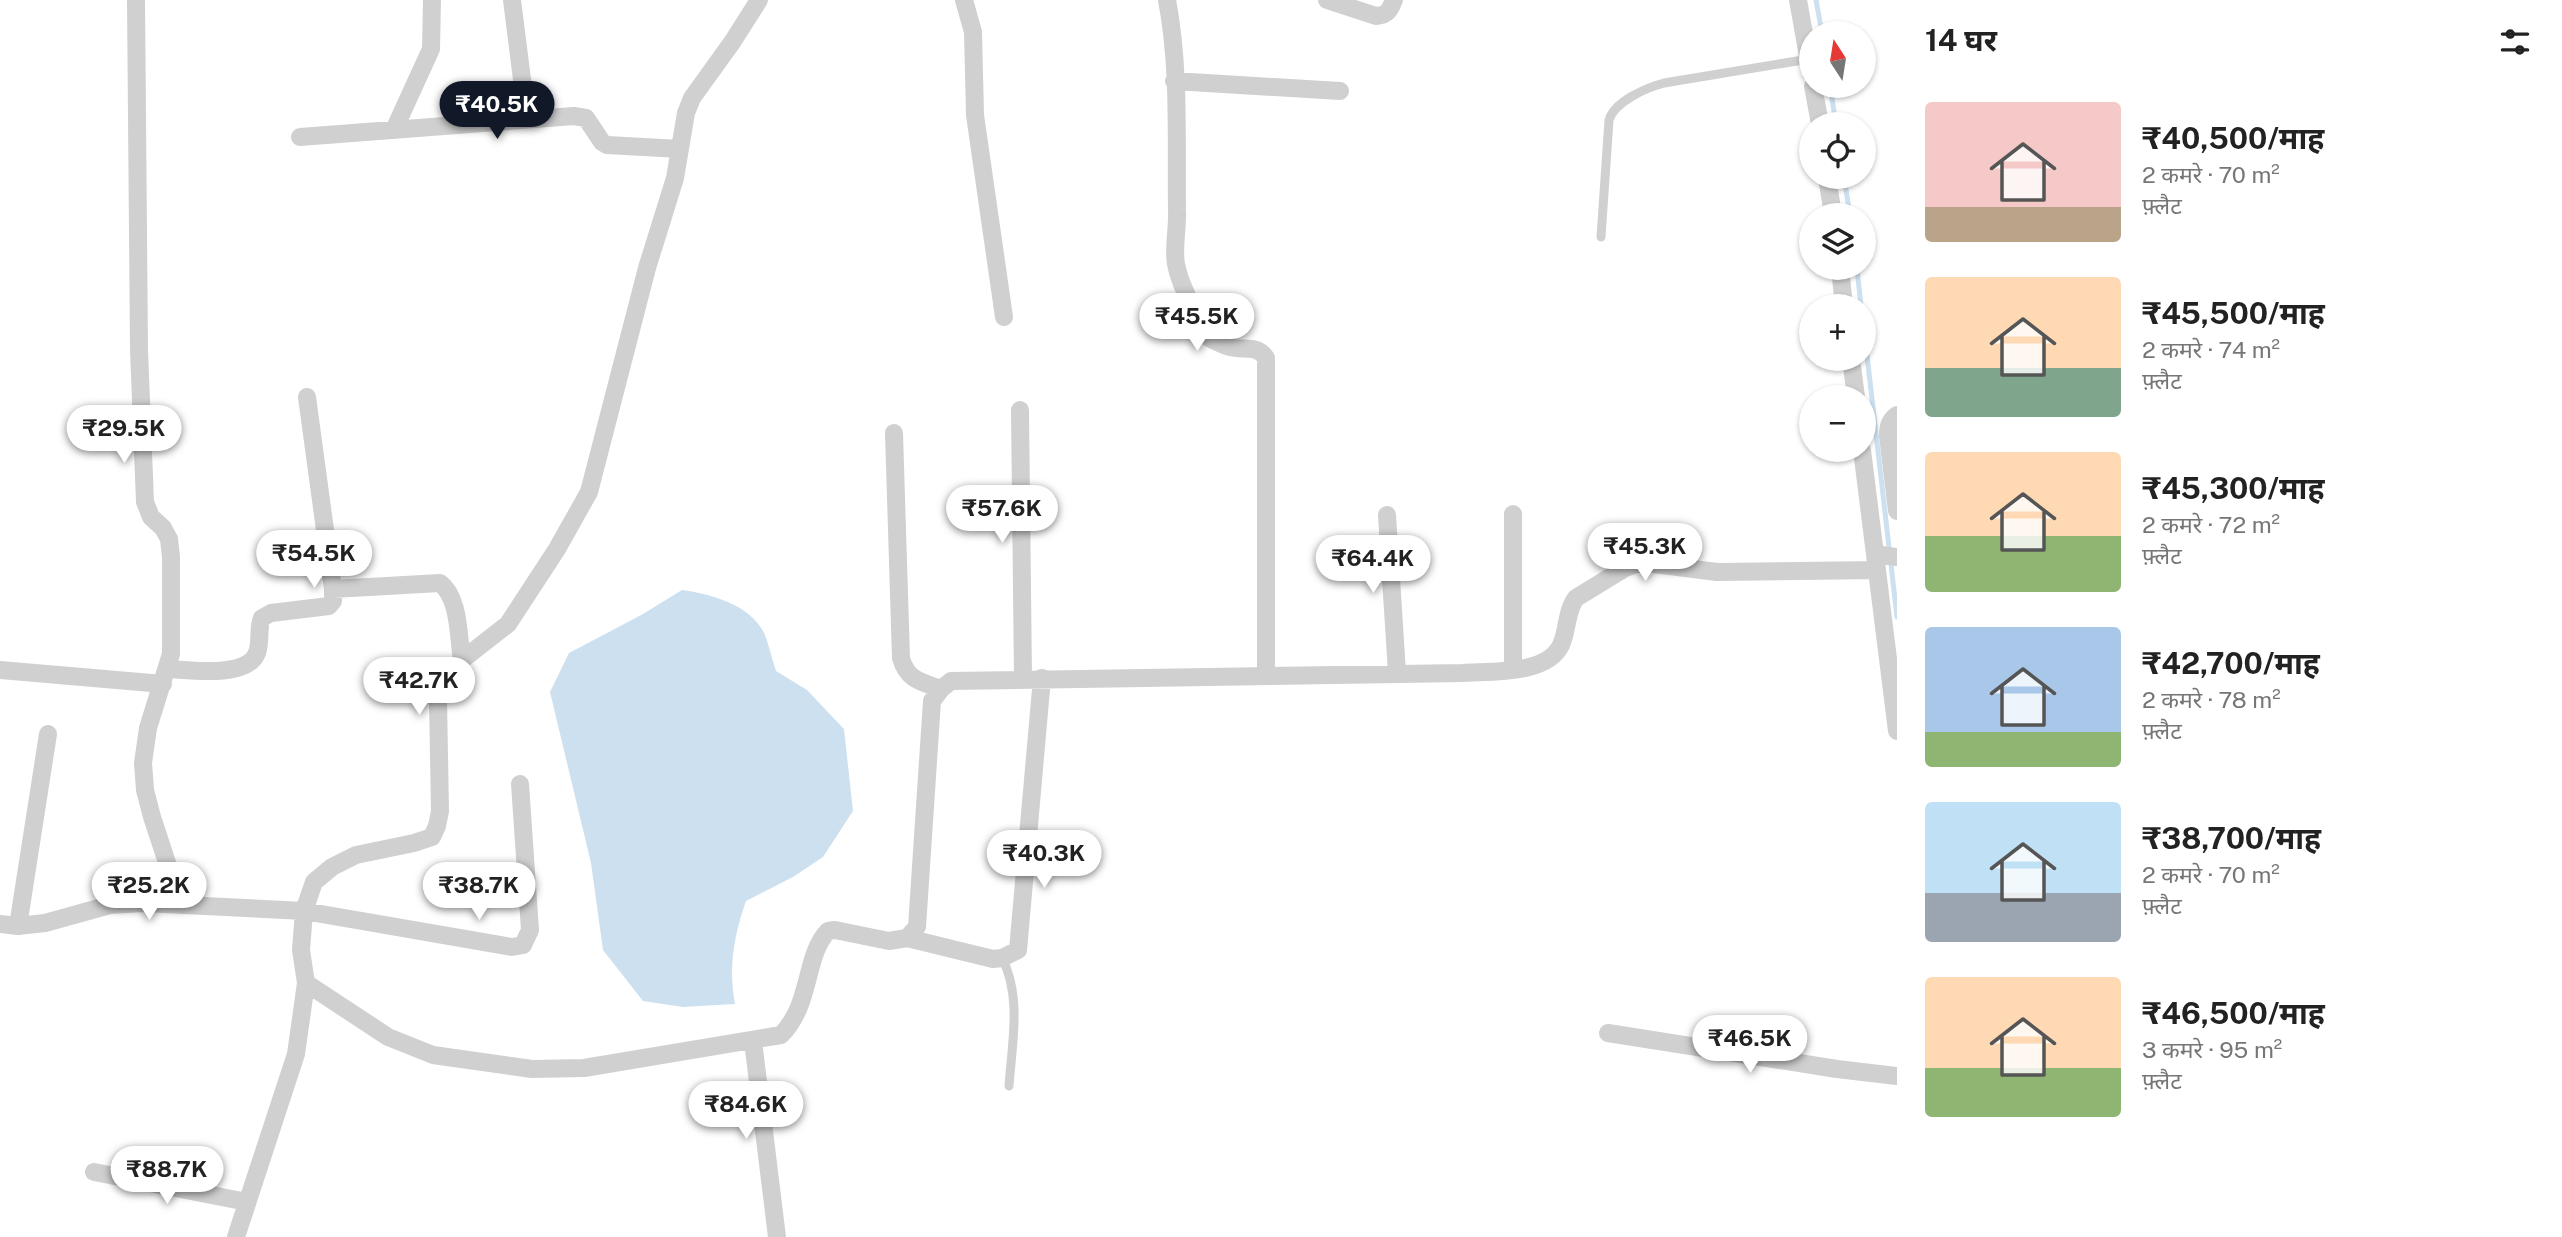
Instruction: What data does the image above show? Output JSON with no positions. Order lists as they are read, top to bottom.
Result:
{
  "north": "top",
  "page": {
    "heading": "14 घर",
    "map_buttons": ["+", "−"],
    "price": [
      "₹40.5K",
      "₹45.5K",
      "₹29.5K",
      "₹57.6K",
      "₹45.3K",
      "₹54.5K",
      "₹64.4K",
      "₹42.7K",
      "₹40.3K",
      "₹25.2K",
      "₹38.7K",
      "₹46.5K",
      "₹84.6K",
      "₹88.7K"
    ],
    "list": [
      {
        "name": "₹40,500/माह",
        "note": "2 कमरे · 70 m² · फ़्लैट"
      },
      {
        "name": "₹45,500/माह",
        "note": "2 कमरे · 74 m² · फ़्लैट"
      },
      {
        "name": "₹45,300/माह",
        "note": "2 कमरे · 72 m² · फ़्लैट"
      },
      {
        "name": "₹42,700/माह",
        "note": "2 कमरे · 78 m² · फ़्लैट"
      },
      {
        "name": "₹38,700/माह",
        "note": "2 कमरे · 70 m² · फ़्लैट"
      },
      {
        "name": "₹46,500/माह",
        "note": "3 कमरे · 95 m² · फ़्लैट"
      }
    ]
  }
}
